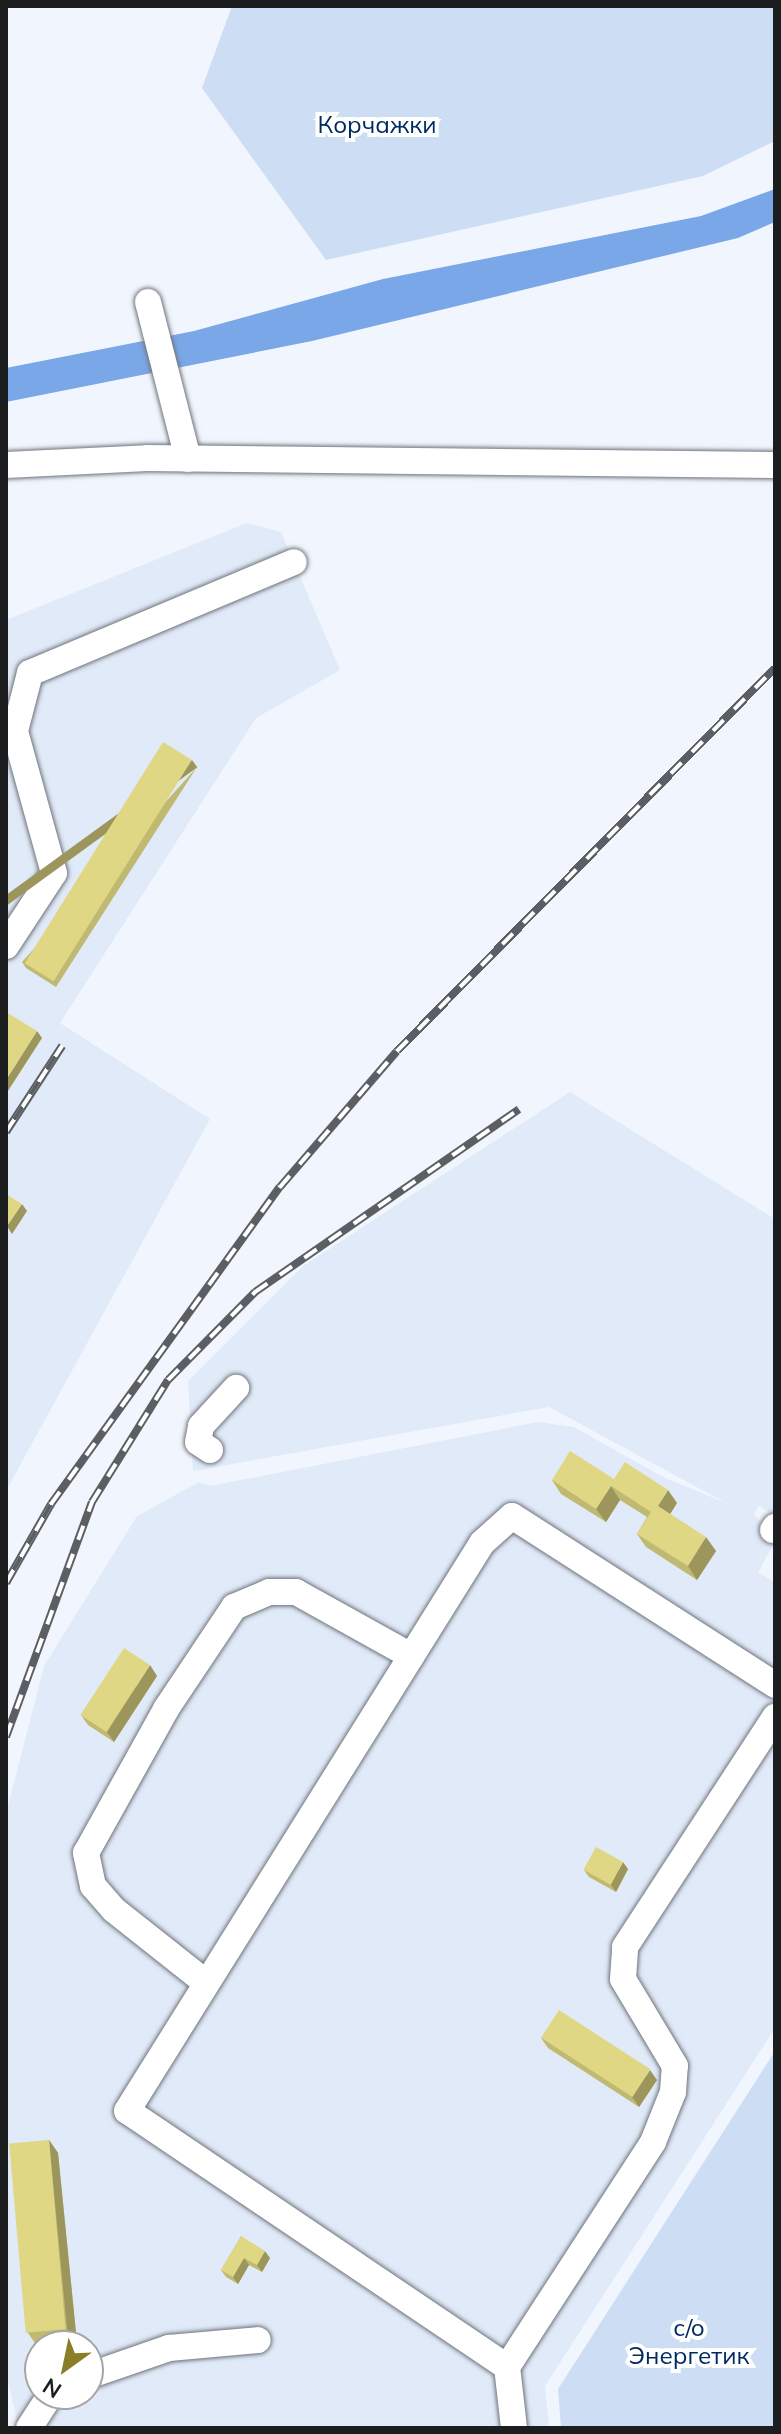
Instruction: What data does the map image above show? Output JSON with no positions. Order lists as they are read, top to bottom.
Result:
{
  "parks": ["Корчажки", "с/о Энергетик"],
  "north": "bottom left"
}
